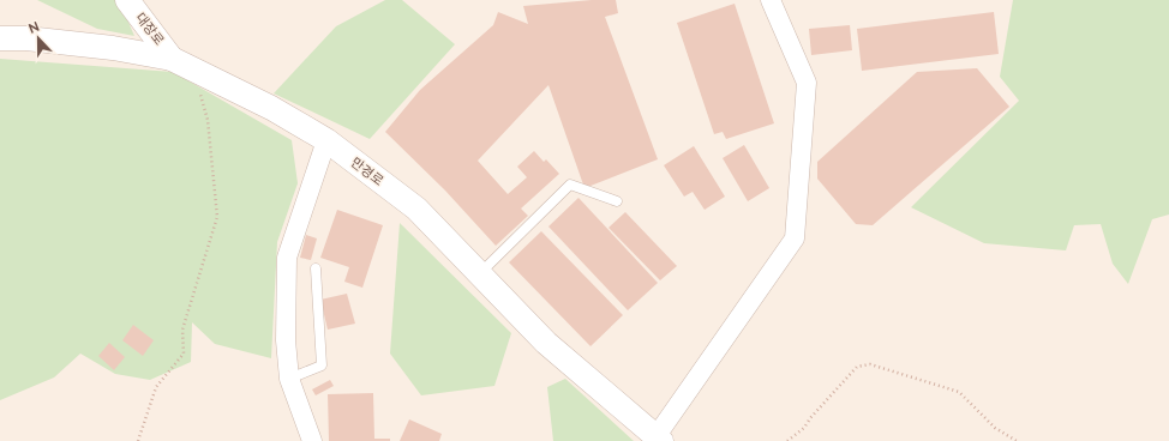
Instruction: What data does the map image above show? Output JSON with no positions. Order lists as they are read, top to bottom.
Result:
{
  "streets": {
    "street": ["대장로", "만경로"]
  },
  "crossings": [
    ["대장로", "만경로"]
  ],
  "north": "top"
}
